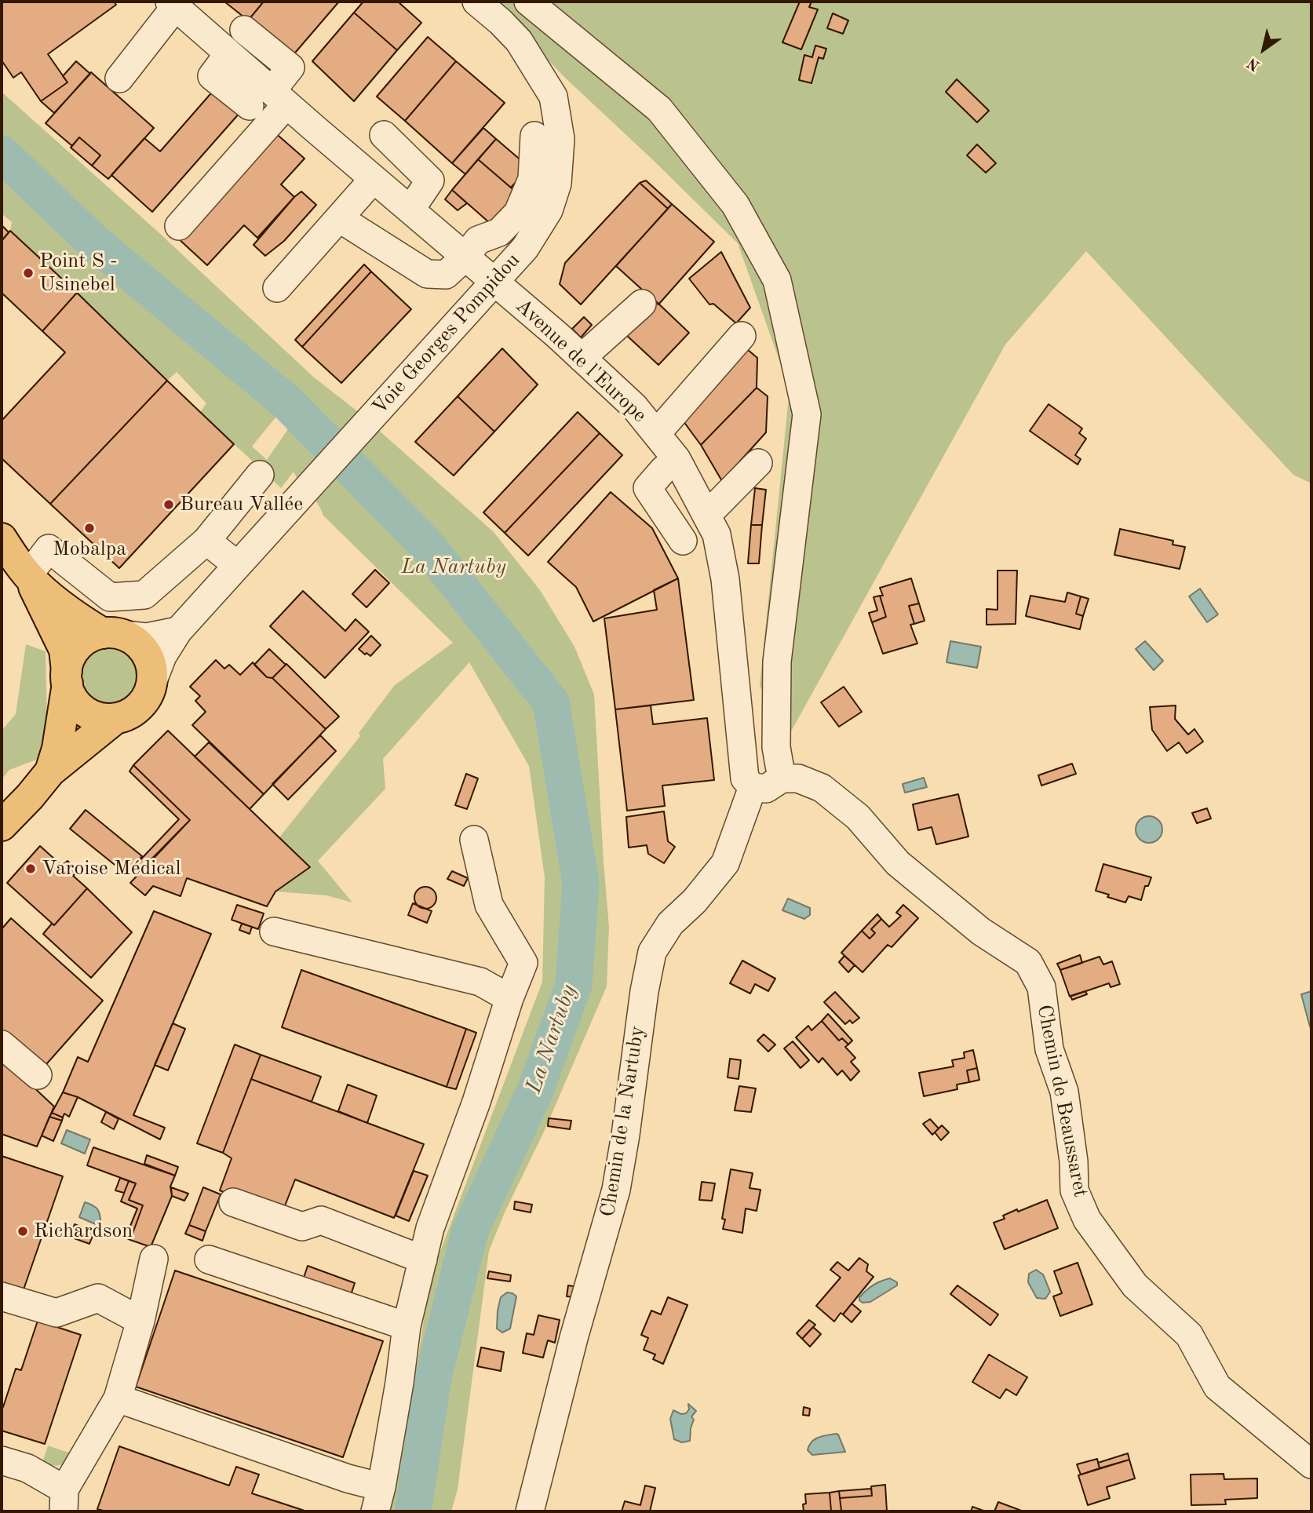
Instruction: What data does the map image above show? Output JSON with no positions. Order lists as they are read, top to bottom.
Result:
{
  "streets": {
    "street": [
      "Voie Georges Pompidou",
      "Avenue de l'Europe",
      "Chemin de Beaussaret",
      "Chemin de la Nartuby"
    ]
  },
  "crossings": [
    ["Voie Georges Pompidou", "Avenue de l'Europe"],
    ["Avenue de l'Europe", "Chemin de Beaussaret"],
    ["Avenue de l'Europe", "Chemin de la Nartuby"],
    ["Chemin de Beaussaret", "Chemin de la Nartuby"]
  ],
  "water": ["La Nartuby"],
  "parks": ["La Nartuby"],
  "places": [
    "Point S - Usinebel",
    "Bureau Vallée",
    "Mobalpa",
    "Varoise Médical",
    "Richardson"
  ],
  "north": "bottom left"
}
